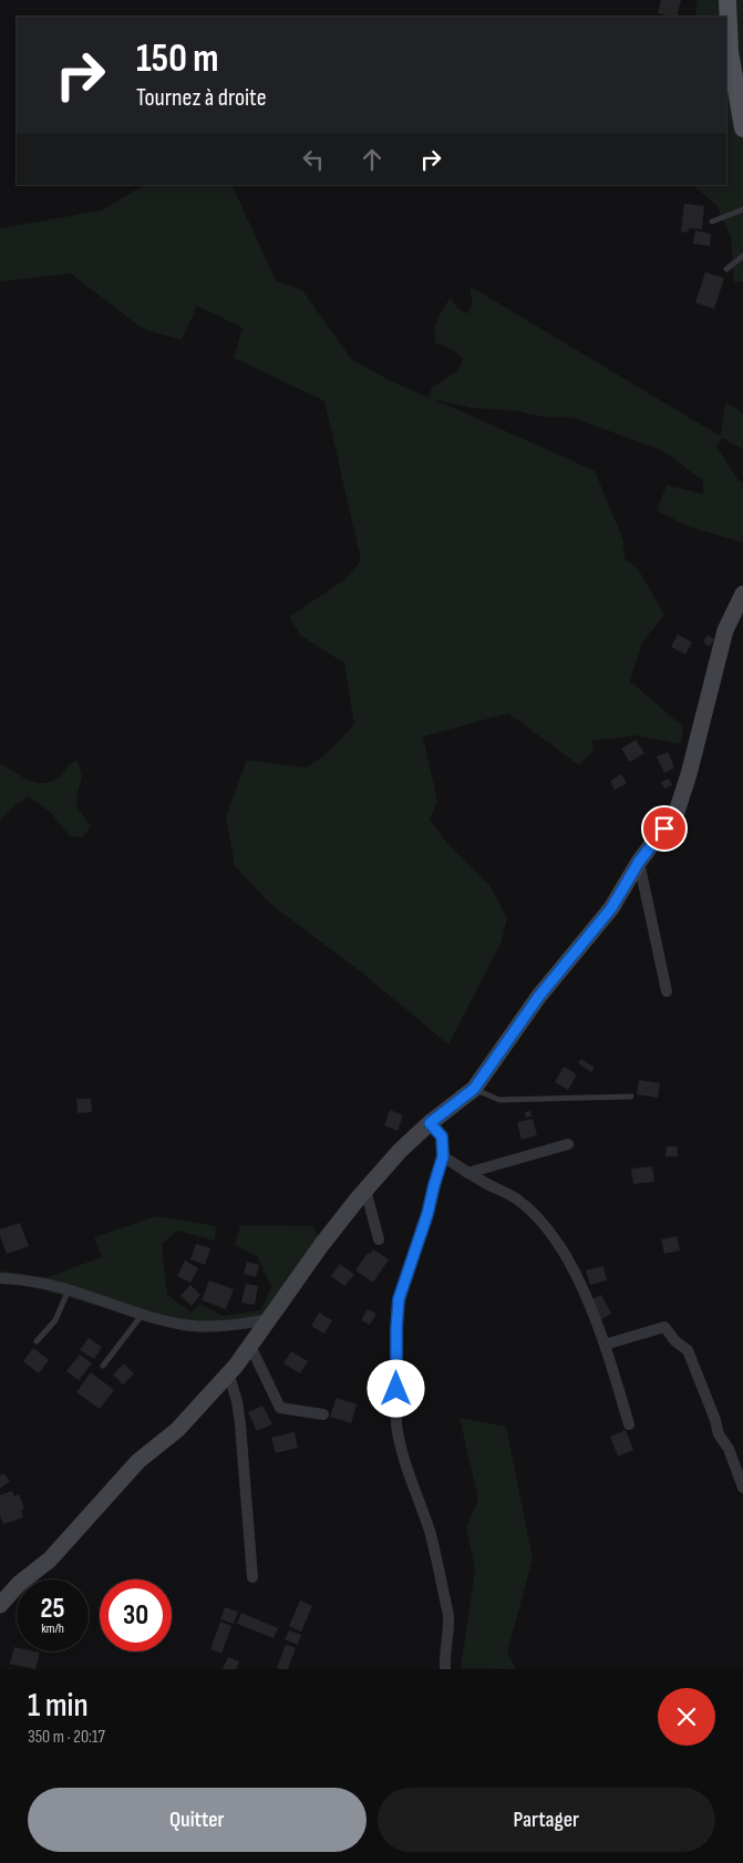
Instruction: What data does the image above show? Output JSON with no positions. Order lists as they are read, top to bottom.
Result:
{
  "page": {
    "turn": ["150 m", "Tournez à droite"],
    "speed": "25 km/h",
    "limit": "30",
    "heading": ["1 min", "350 m · 20:17"],
    "buttons": ["Quitter", "Partager"]
  }
}
